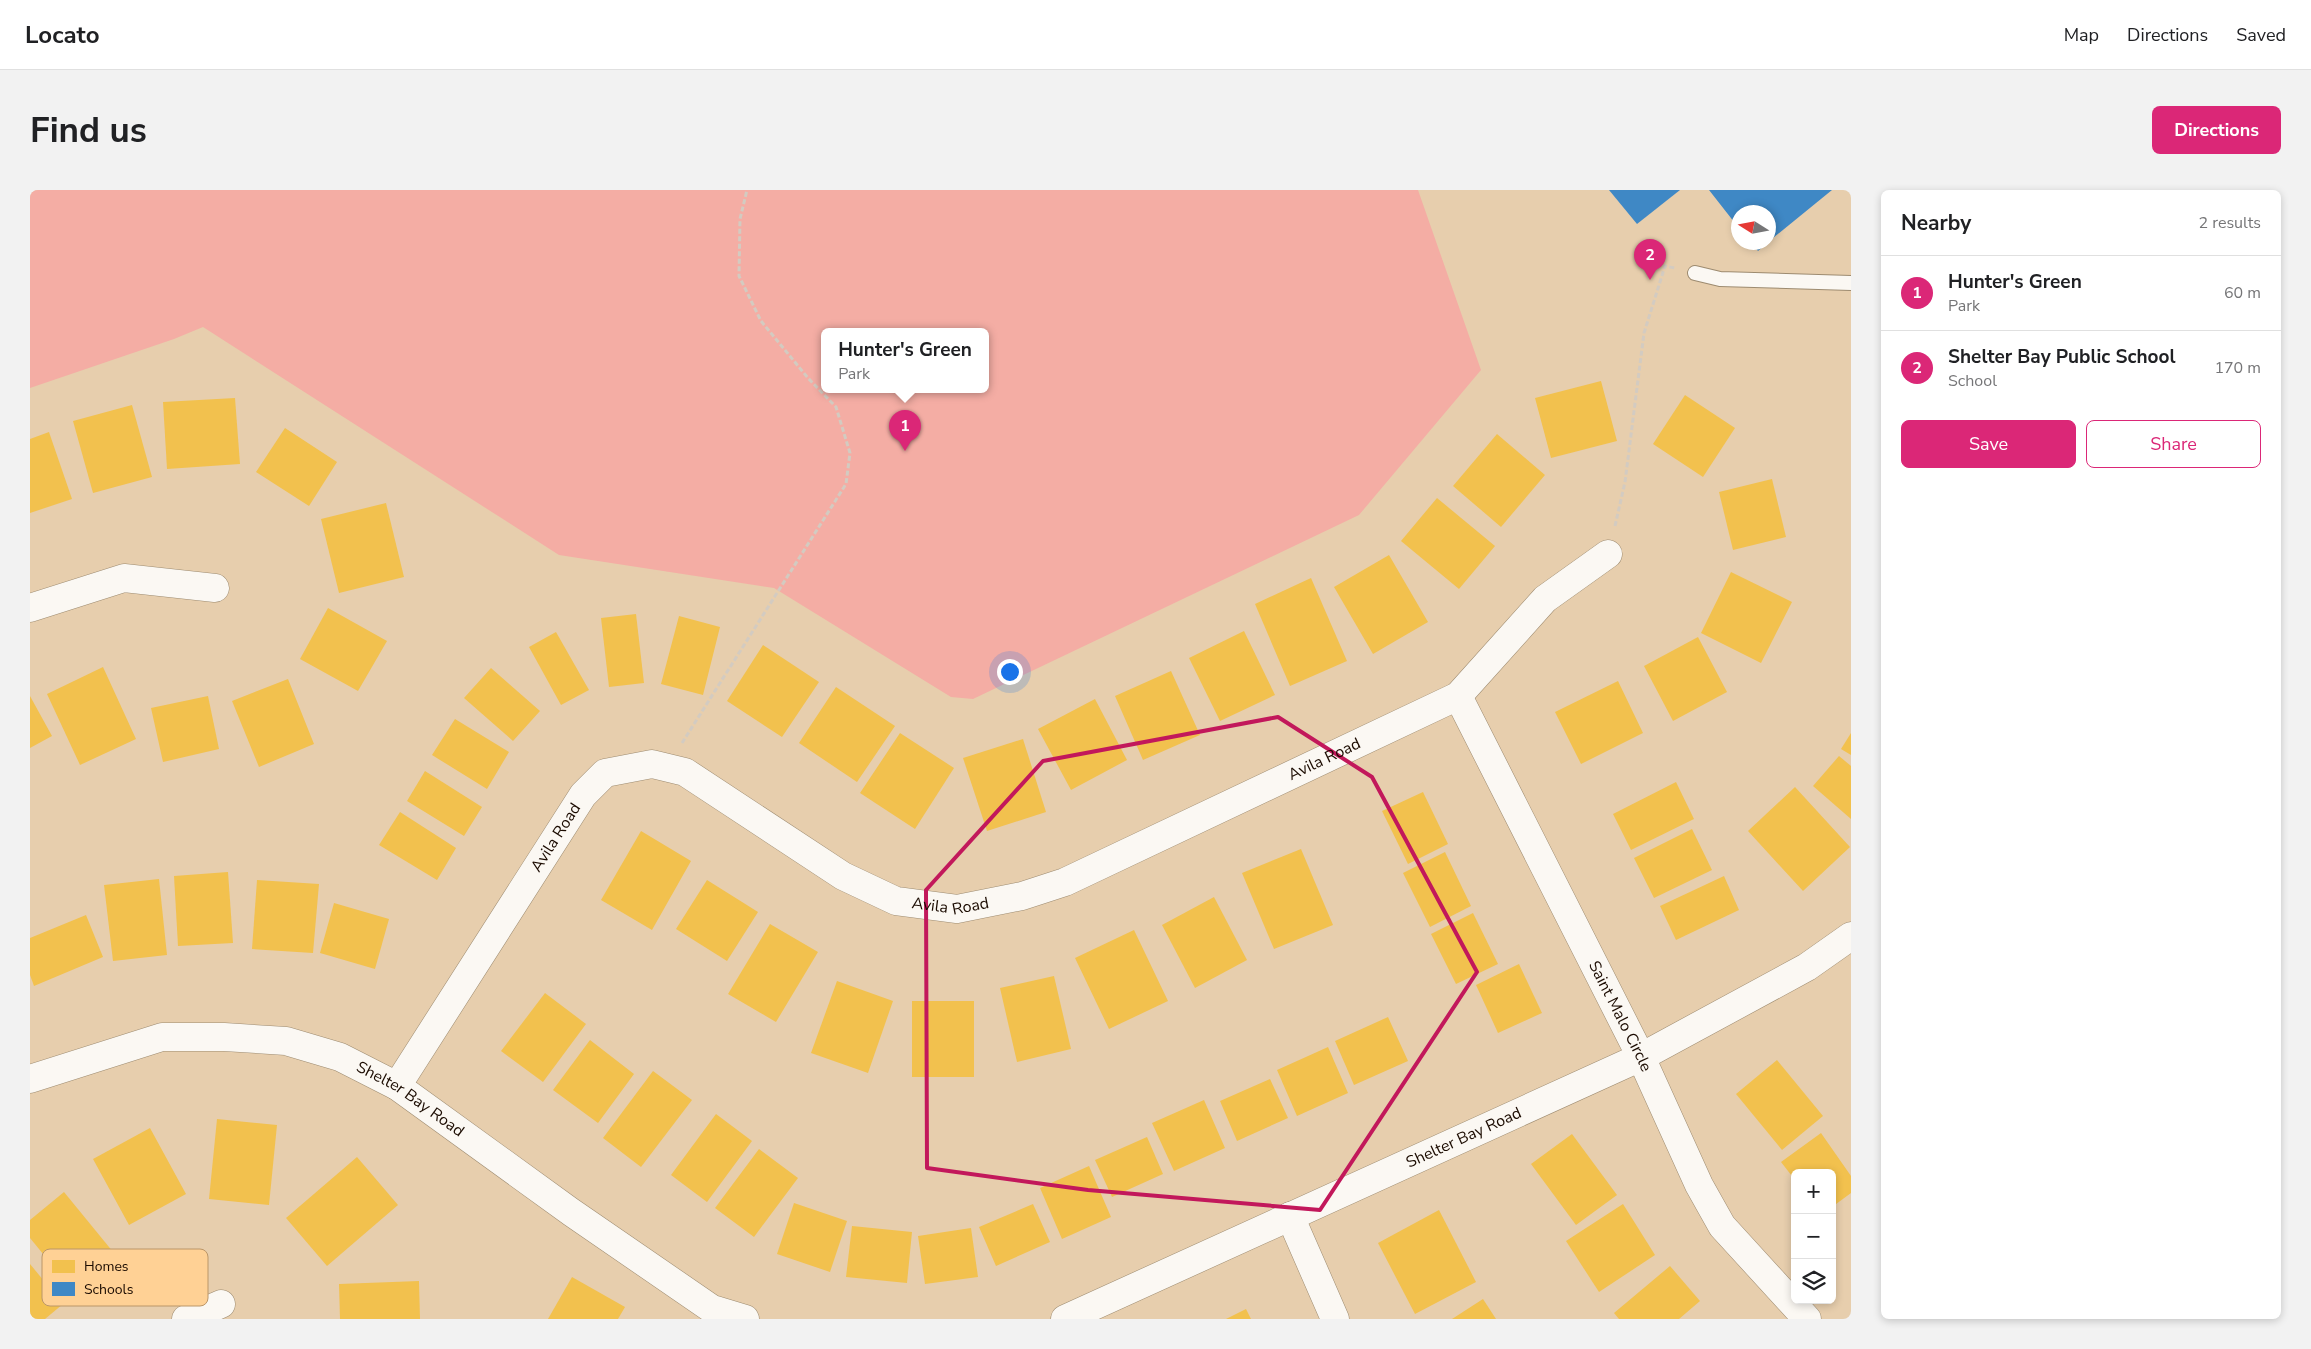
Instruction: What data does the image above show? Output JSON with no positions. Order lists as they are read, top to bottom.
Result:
{
  "streets": {
    "street": ["Avila Road", "Saint Malo Circle", "Shelter Bay Road"]
  },
  "crossings": [
    ["Avila Road", "Saint Malo Circle"],
    ["Avila Road", "Shelter Bay Road"],
    ["Saint Malo Circle", "Shelter Bay Road"]
  ],
  "legend": ["Homes", "Schools"],
  "north": "left",
  "page": {
    "header": "Locato",
    "nav": ["Map", "Directions", "Saved"],
    "buttons": [
      "Directions",
      ["Save", "Share"]
    ],
    "title": "Find us",
    "heading": ["Nearby", "2 results"],
    "pins": ["2", "1"],
    "list": [
      {
        "mark": "1",
        "name": "Hunter's Green",
        "note": "Park",
        "value": "60 m"
      },
      {
        "mark": "2",
        "name": "Shelter Bay Public School",
        "note": "School",
        "value": "170 m"
      }
    ],
    "popup": ["Hunter's Green", "Park"],
    "map_buttons": ["+", "−"]
  }
}
